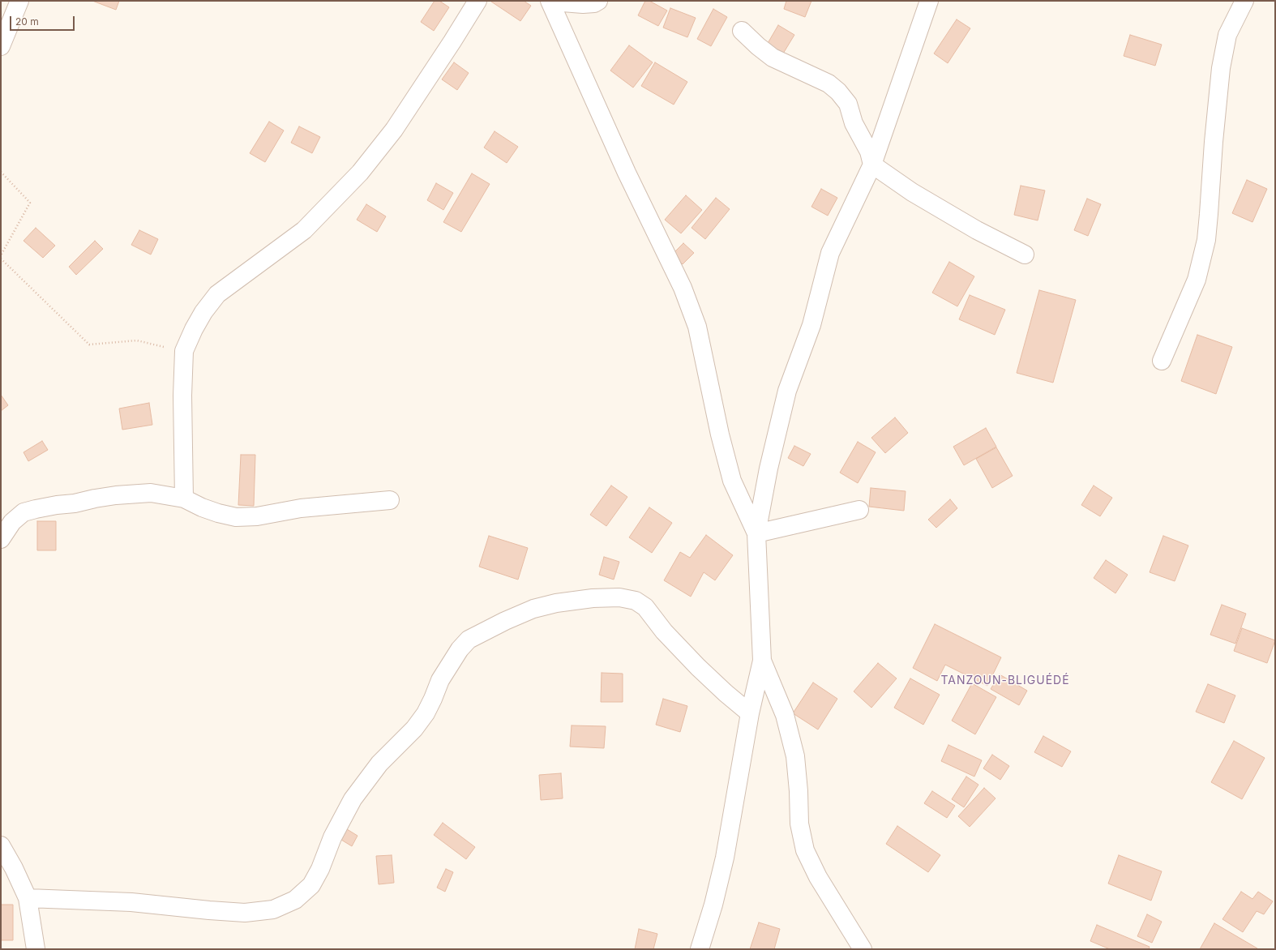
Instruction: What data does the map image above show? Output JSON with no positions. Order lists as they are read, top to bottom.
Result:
{
  "districts": ["TANZOUN-BLIGUÉDÉ"],
  "scale_bar": "20 m"
}
